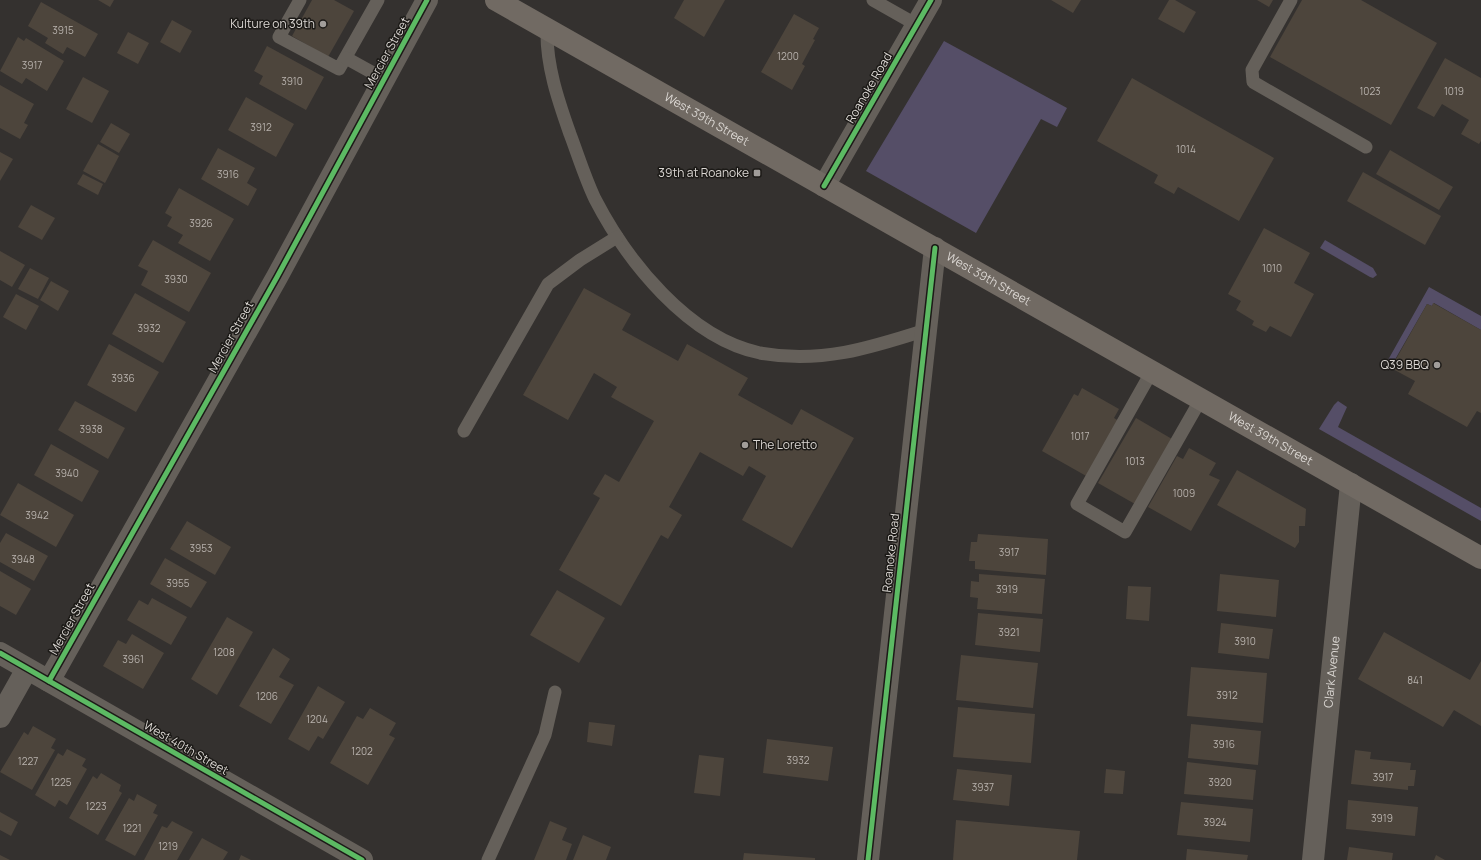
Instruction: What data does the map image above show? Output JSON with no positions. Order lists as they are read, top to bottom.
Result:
{
  "streets": {
    "main road": ["West 39th Street"],
    "street": [
      "Mercier Street",
      "Roanoke Road",
      "Clark Avenue",
      "West 40th Street"
    ]
  },
  "crossings": [
    ["Mercier Street", "West 40th Street"],
    ["Roanoke Road", "West 39th Street"],
    ["West 39th Street", "Clark Avenue"]
  ],
  "places": {
    "other": ["Kulture on 39th", "Q39 BBQ", "The Loretto"],
    "transit": ["39th at Roanoke"]
  },
  "house_numbers": [
    "3915",
    "1200",
    "3917",
    "3910",
    "1023",
    "1019",
    "3912",
    "1014",
    "3916",
    "3926",
    "1010",
    "3930",
    "3932",
    "3936",
    "3938",
    "1017",
    "1013",
    "3940",
    "1009",
    "3942",
    "3953",
    "3917",
    "3948",
    "3955",
    "3919",
    "3921",
    "3910",
    "1208",
    "3961",
    "841",
    "3912",
    "1206",
    "1204",
    "3916",
    "1202",
    "3932",
    "1227",
    "3917",
    "1225",
    "3920",
    "3937",
    "1223",
    "3919",
    "3924",
    "1221",
    "1219"
  ]
}
